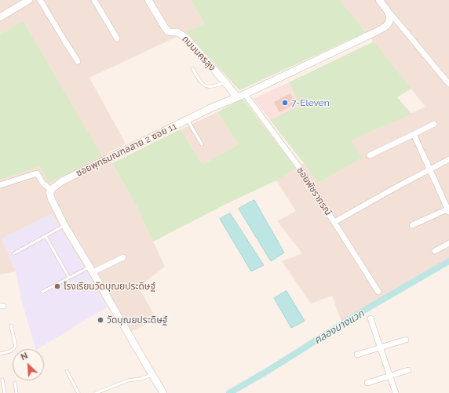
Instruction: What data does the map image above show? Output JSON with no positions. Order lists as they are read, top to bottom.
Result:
{
  "streets": {
    "street": ["ถนนนครลุง", "ซอยพุทธมณฑลสาย 2 ซอย 11", "ซอยพัชราภรณ์"]
  },
  "crossings": [
    ["ถนนนครลุง", "ซอยพุทธมณฑลสาย 2 ซอย 11"],
    ["ซอยพุทธมณฑลสาย 2 ซอย 11", "ซอยพัชราภรณ์"]
  ],
  "water": ["คลองบางแวก"],
  "places": ["7-Eleven", "โรงเรียนวัดบุณยประดิษฐ์", "วัดบุณยประดิษฐ์"],
  "north": "top left"
}
